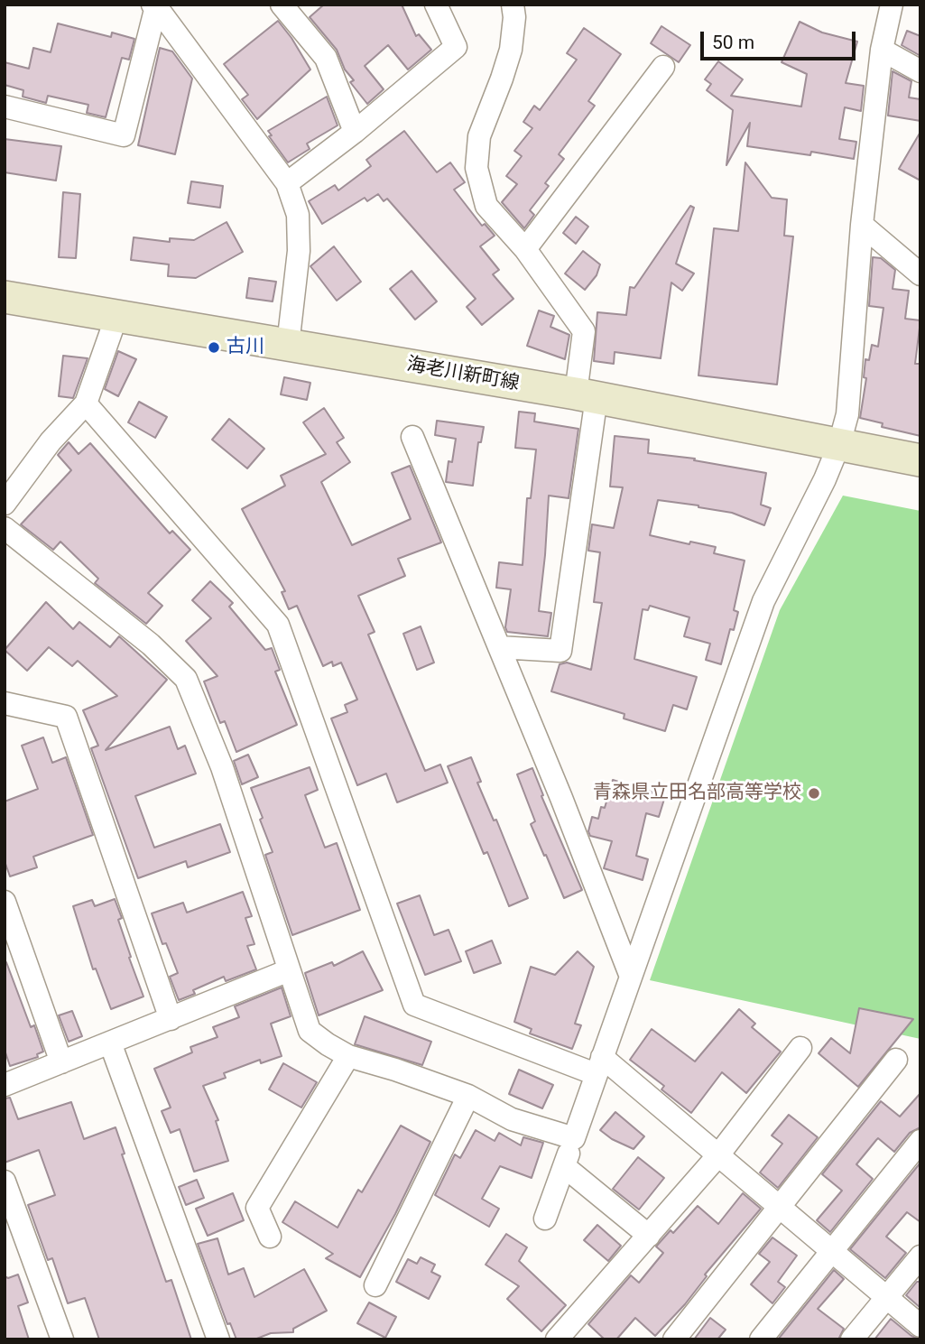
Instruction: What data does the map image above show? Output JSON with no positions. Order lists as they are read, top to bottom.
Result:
{
  "streets": {
    "main road": ["海老川新町線"]
  },
  "places": ["古川", "青森県立田名部高等学校"],
  "scale_bar": "50 m"
}
